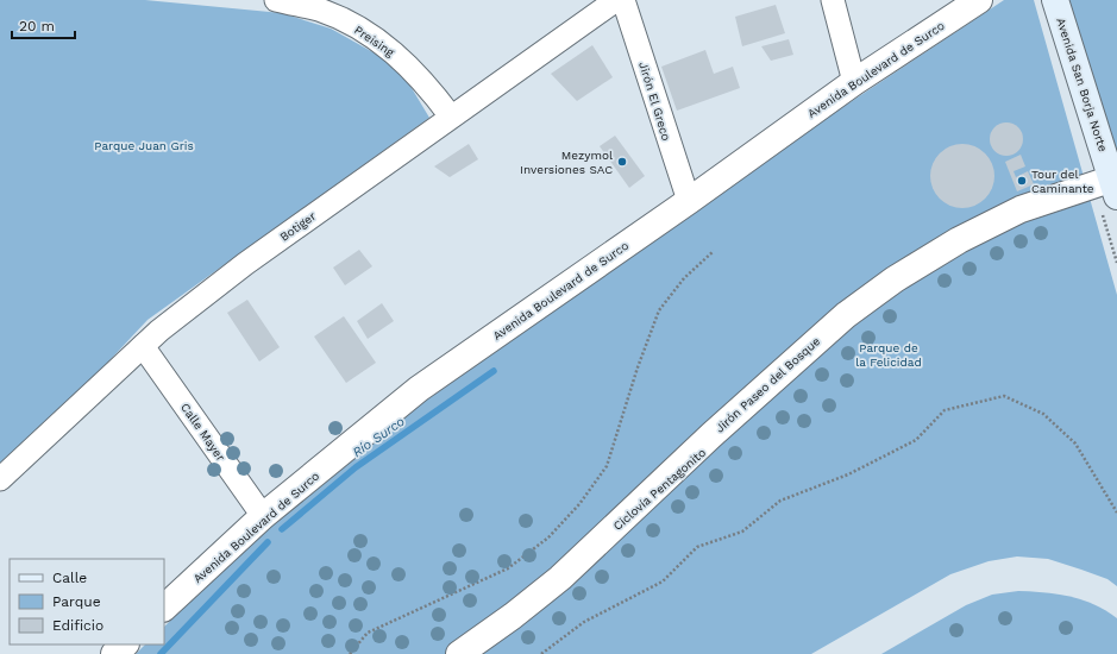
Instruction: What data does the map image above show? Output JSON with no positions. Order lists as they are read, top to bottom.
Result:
{
  "streets": {
    "main road": ["Avenida San Borja Norte"],
    "street": [
      "Preising",
      "Avenida Boulevard de Surco",
      "Jirón El Greco",
      "Botiger",
      "Jirón Paseo del Bosque",
      "Calle Mayer"
    ]
  },
  "crossings": [
    ["Preising", "Botiger"],
    ["Avenida Boulevard de Surco", "Jirón El Greco"],
    ["Avenida Boulevard de Surco", "Calle Mayer"],
    ["Avenida San Borja Norte", "Jirón Paseo del Bosque"],
    ["Botiger", "Calle Mayer"]
  ],
  "water": ["Río Surco"],
  "parks": ["Parque Juan Gris", "Parque de la Felicidad"],
  "places": ["Mezymol Inversiones SAC", "Tour del Caminante"],
  "legend": ["Calle", "Parque", "Edificio"],
  "scale_bar": "20 m"
}
